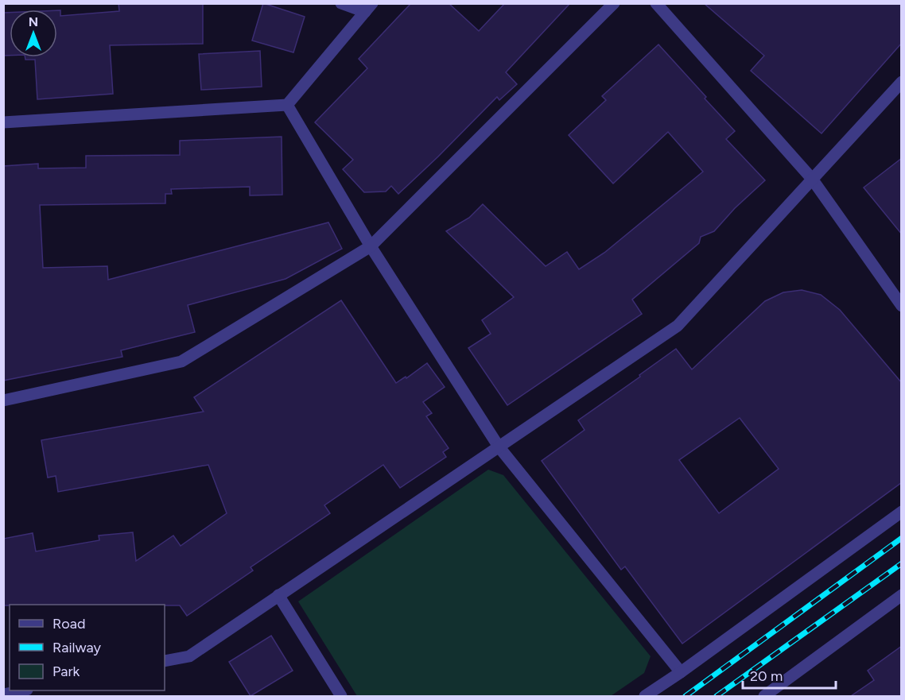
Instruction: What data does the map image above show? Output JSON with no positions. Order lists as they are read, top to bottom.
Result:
{
  "legend": ["Road", "Railway", "Park"],
  "scale_bar": "20 m",
  "north": "top"
}
